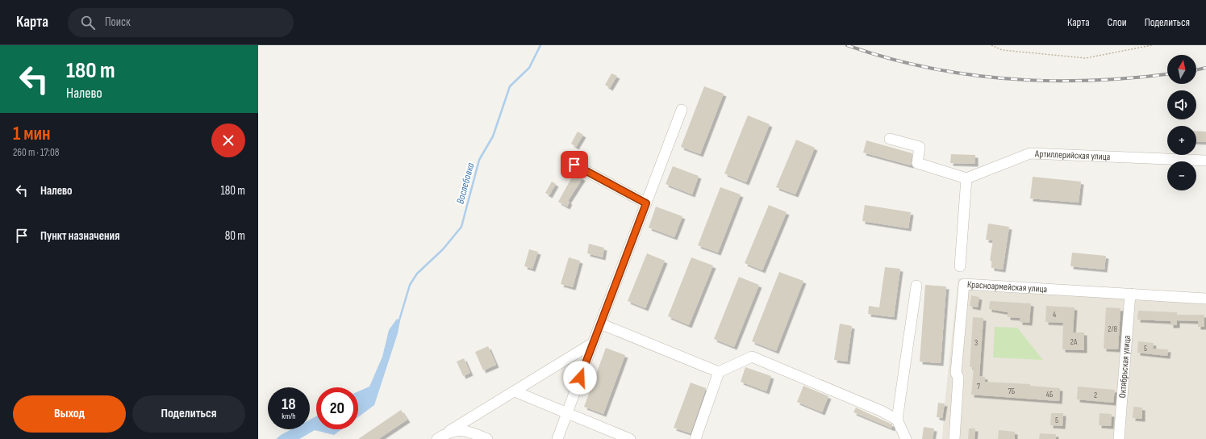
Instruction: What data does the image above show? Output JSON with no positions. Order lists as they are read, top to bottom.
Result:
{
  "streets": {
    "street": ["Артиллерийская улица", "Красноармейская улица", "Октябрьская улица"]
  },
  "crossings": [
    ["Красноармейская улица", "Октябрьская улица"]
  ],
  "water": ["Вослебовка"],
  "house_numbers": [
    "4",
    "2/8",
    "2А",
    "3",
    "5",
    "7",
    "7Б",
    "4Б",
    "2",
    "5"
  ],
  "north": "top",
  "page": {
    "header": "Карта",
    "search": "Поиск",
    "nav": ["Карта", "Слои", "Поделиться"],
    "turn": ["180 m", "Налево"],
    "map_buttons": ["+", "−"],
    "heading": ["1 мин", "260 m · 17:08"],
    "list": [
      {
        "name": "Налево",
        "value": "180 m"
      },
      {
        "name": "Пункт назначения",
        "value": "80 m"
      }
    ],
    "speed": "18 km/h",
    "limit": "20",
    "buttons": ["Выход", "Поделиться"]
  }
}
